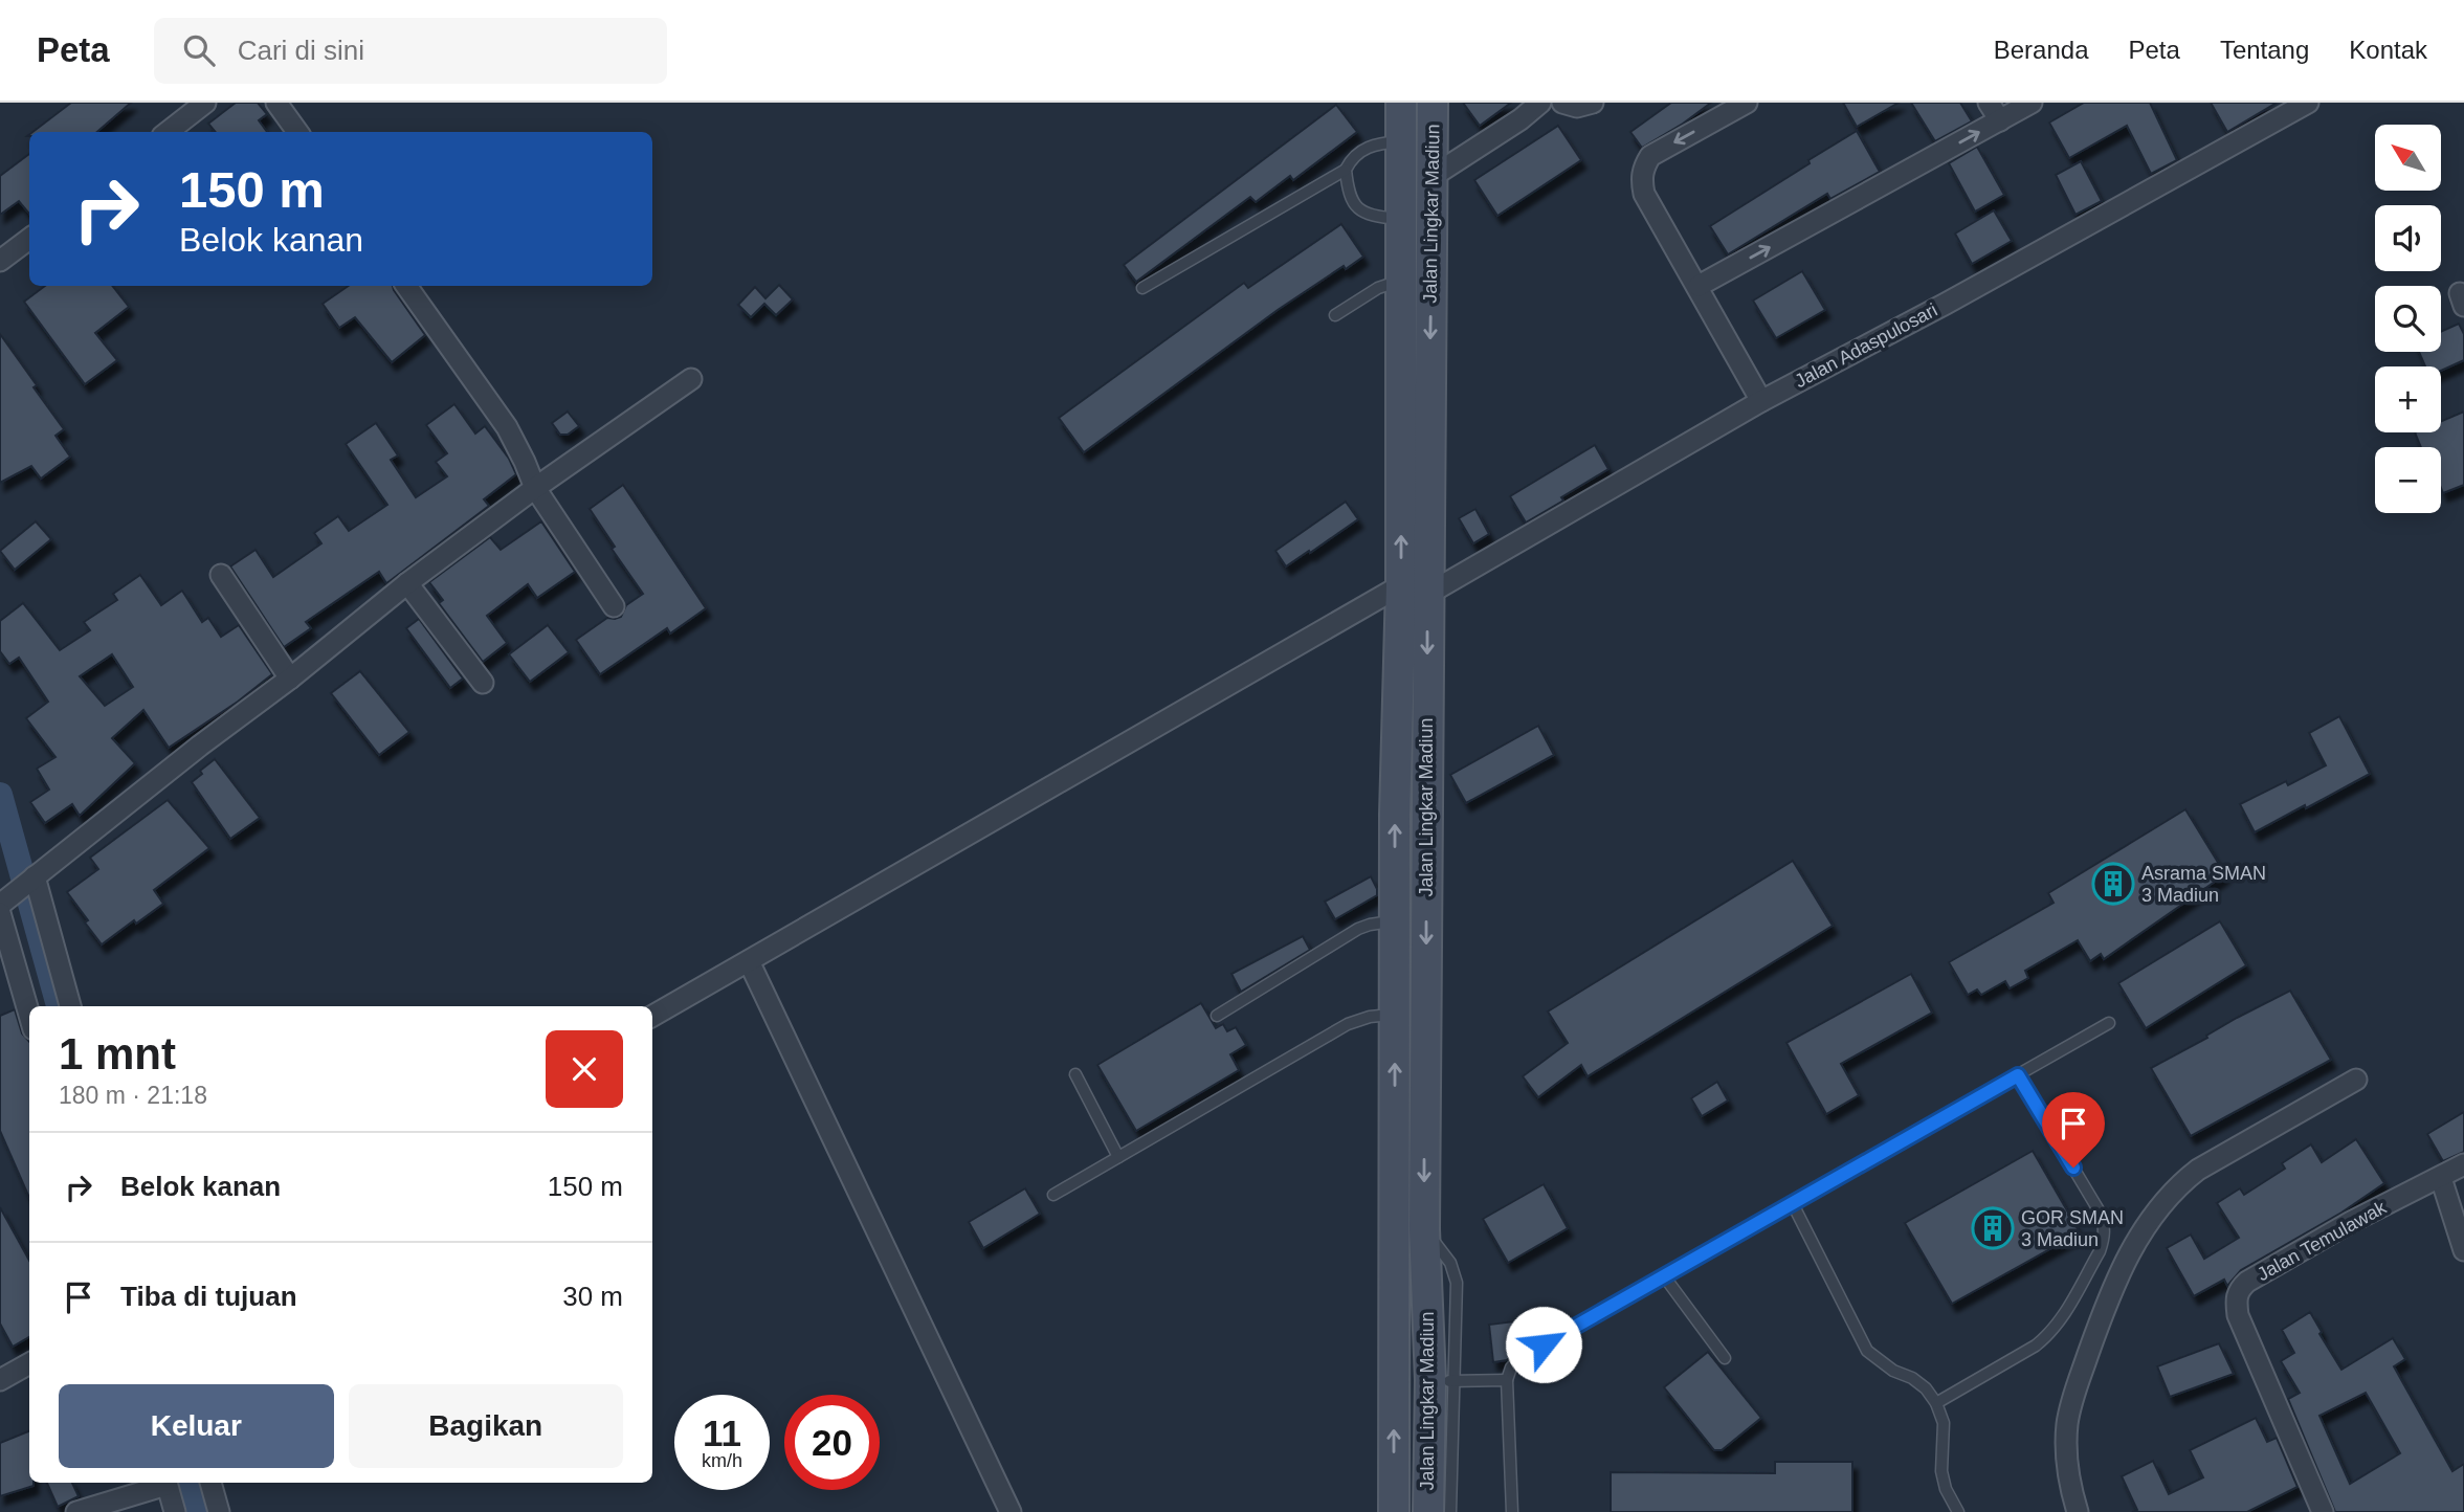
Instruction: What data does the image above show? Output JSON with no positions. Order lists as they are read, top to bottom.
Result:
{
  "streets": {
    "main road": ["Jalan Lingkar Madiun"],
    "street": ["Jalan Adaspulosari", "Jalan Temulawak"]
  },
  "crossings": [
    ["Jalan Lingkar Madiun", "Jalan Adaspulosari"]
  ],
  "places": {
    "building": ["Asrama SMAN 3 Madiun", "GOR SMAN 3 Madiun"]
  },
  "north": "top left",
  "page": {
    "header": "Peta",
    "search": "Cari di sini",
    "nav": [
      "Beranda",
      "Peta",
      "Tentang",
      "Kontak"
    ],
    "map_buttons": ["+", "−"],
    "turn": ["150 m", "Belok kanan"],
    "heading": ["1 mnt", "180 m · 21:18"],
    "list": [
      {
        "name": "Belok kanan",
        "value": "150 m"
      },
      {
        "name": "Tiba di tujuan",
        "value": "30 m"
      }
    ],
    "buttons": ["Keluar", "Bagikan"],
    "speed": "11 km/h",
    "limit": "20"
  }
}
